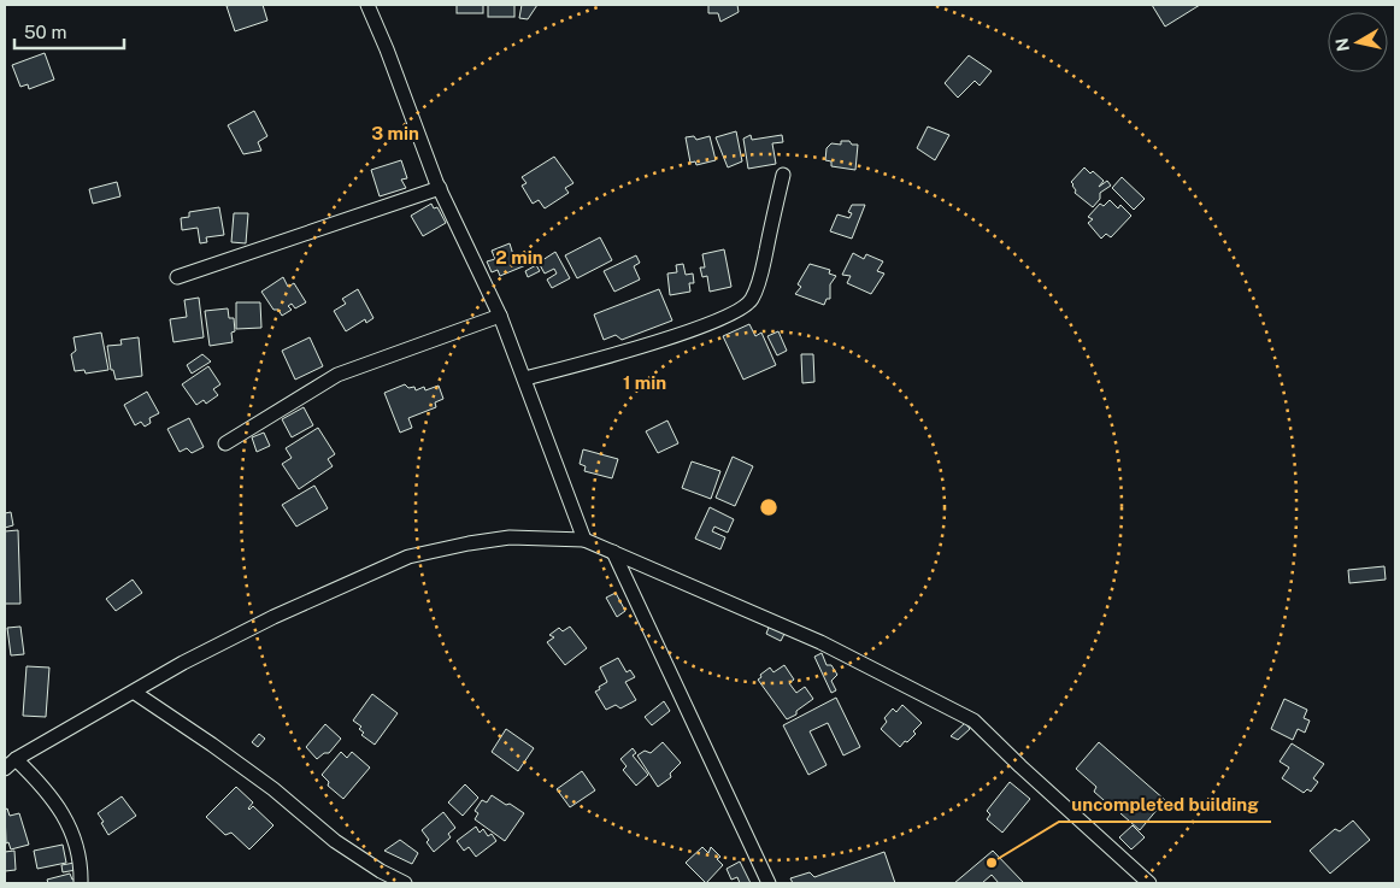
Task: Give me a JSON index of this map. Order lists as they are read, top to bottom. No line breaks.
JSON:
{"places":["uncompleted building"],"scale_bar":"50 m","north":"left","rings":["3 min","2 min","1 min"]}
